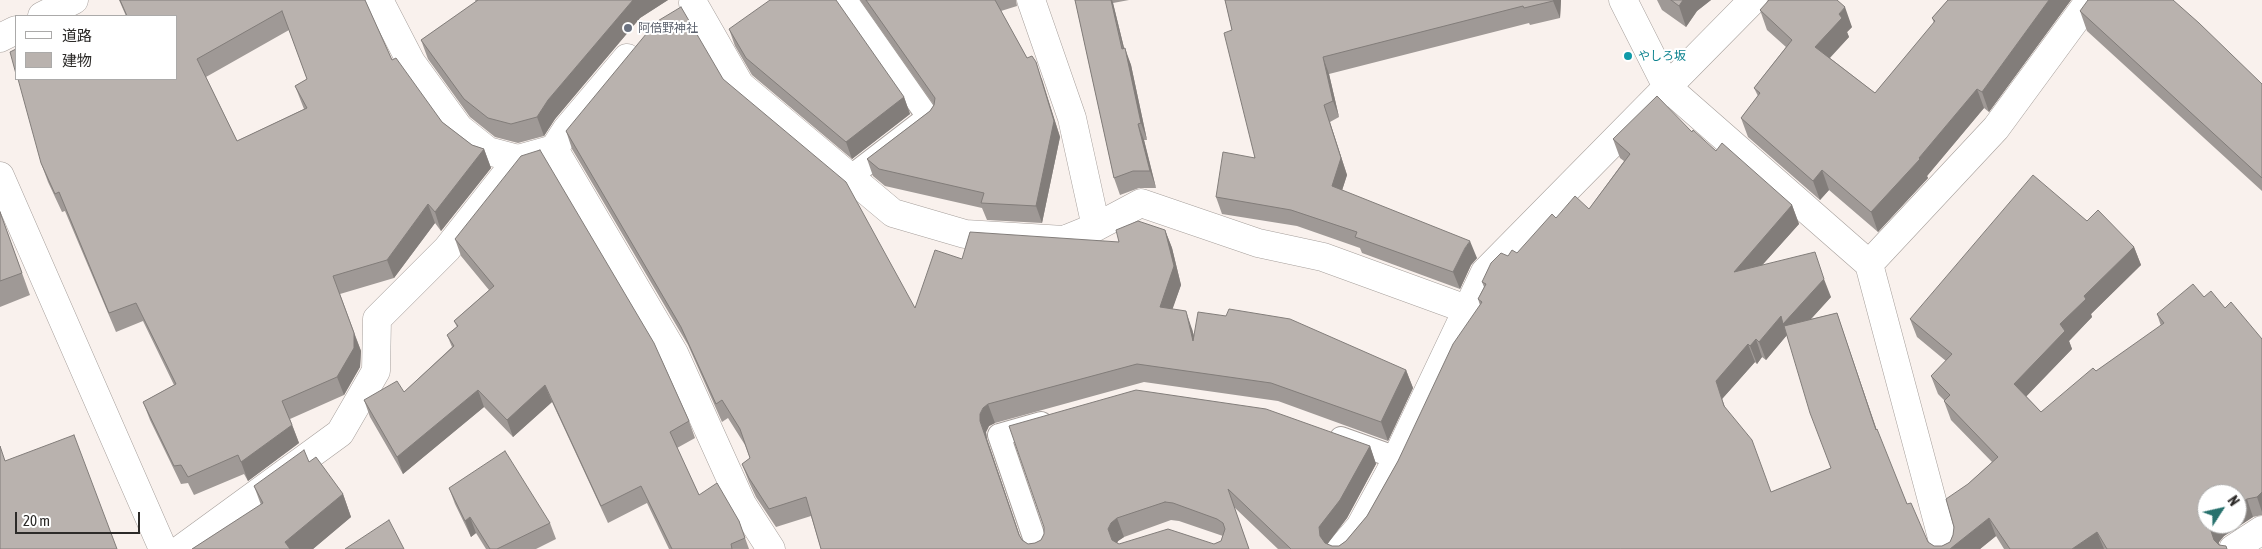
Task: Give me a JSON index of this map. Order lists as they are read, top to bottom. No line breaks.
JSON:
{"places":["阿倍野神社","やしろ坂"],"legend":["道路","建物"],"scale_bar":"20 m","north":"top right"}
